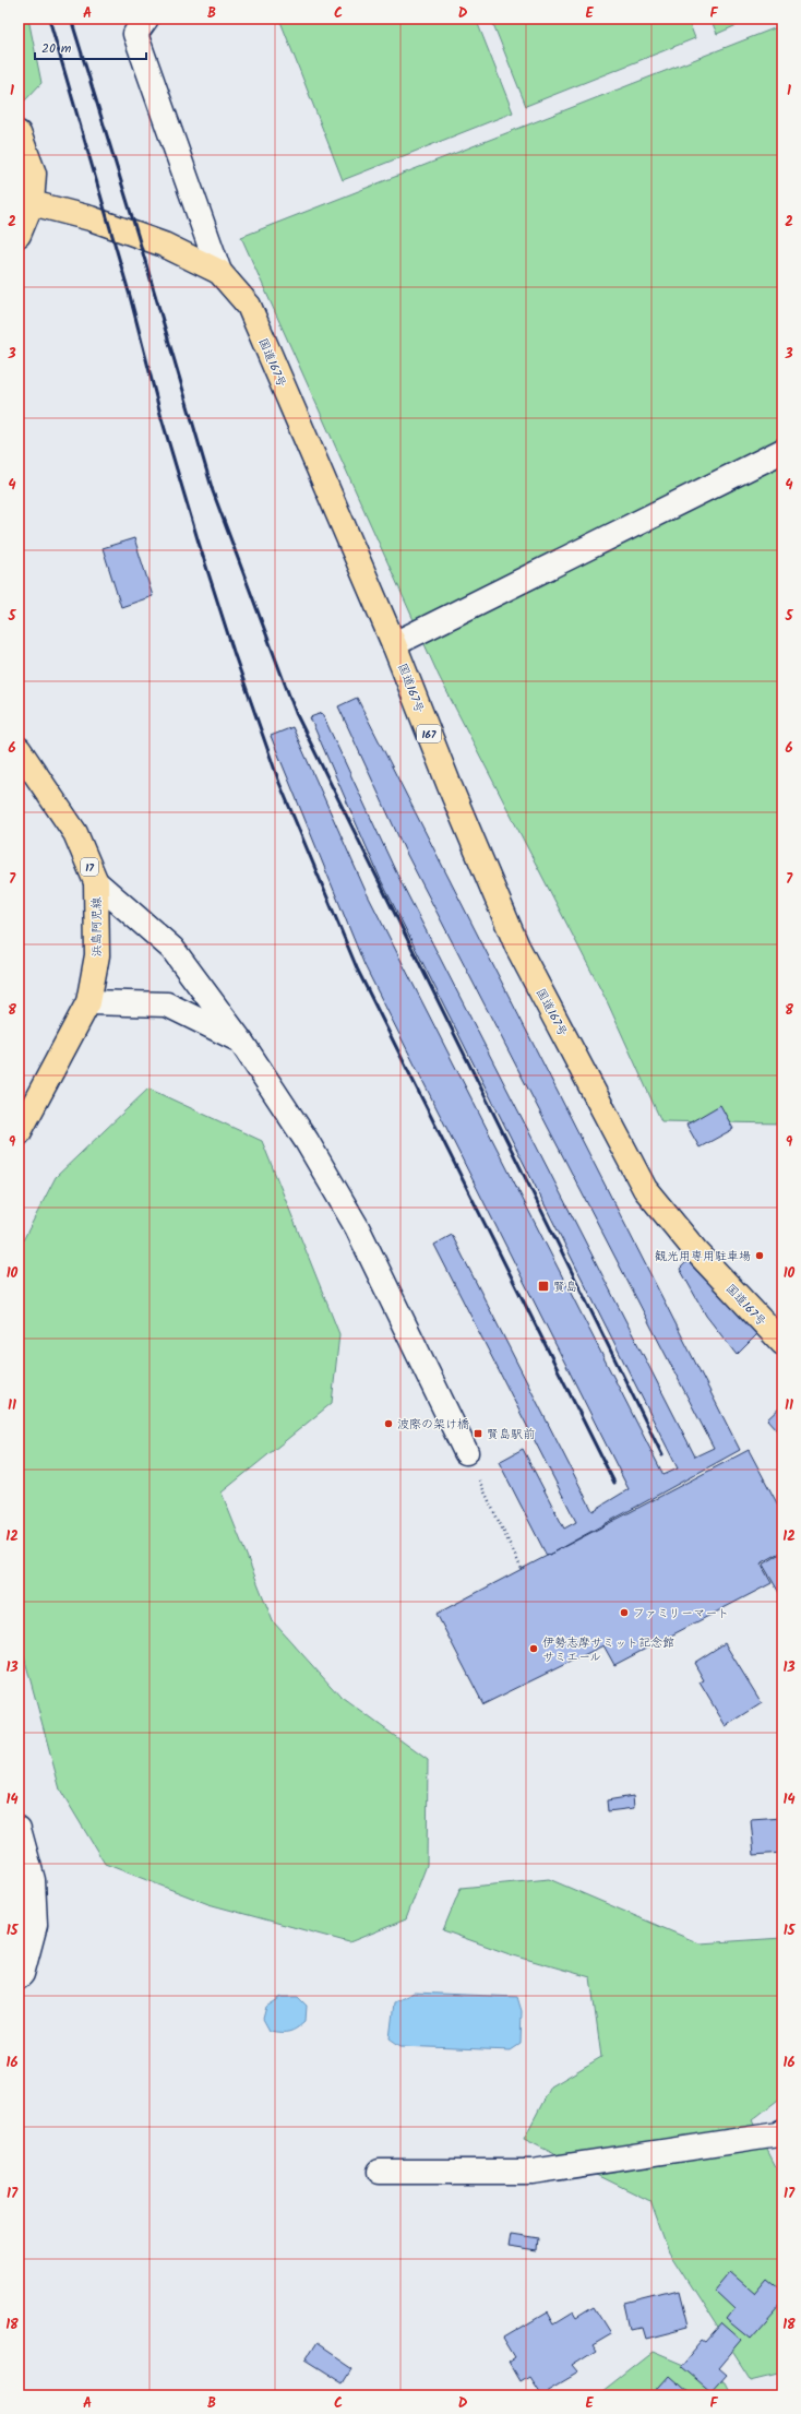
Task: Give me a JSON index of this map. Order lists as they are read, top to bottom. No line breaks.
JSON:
{"streets":{"main road":["国道167号","167","17","浜島阿児線"]},"places":{"other":["観光用専用駐車場","波際の架け橋","ファミリーマート","伊勢志摩サミット記念館 サミエール"],"transit":["賢島","賢島駅前"]},"scale_bar":"20 m","grid":{"columns":["A","B","C","D","E","F"],"rows":["1","2","3","4","5","6","7","8","9","10","11","12","13","14","15","16","17","18"]}}
